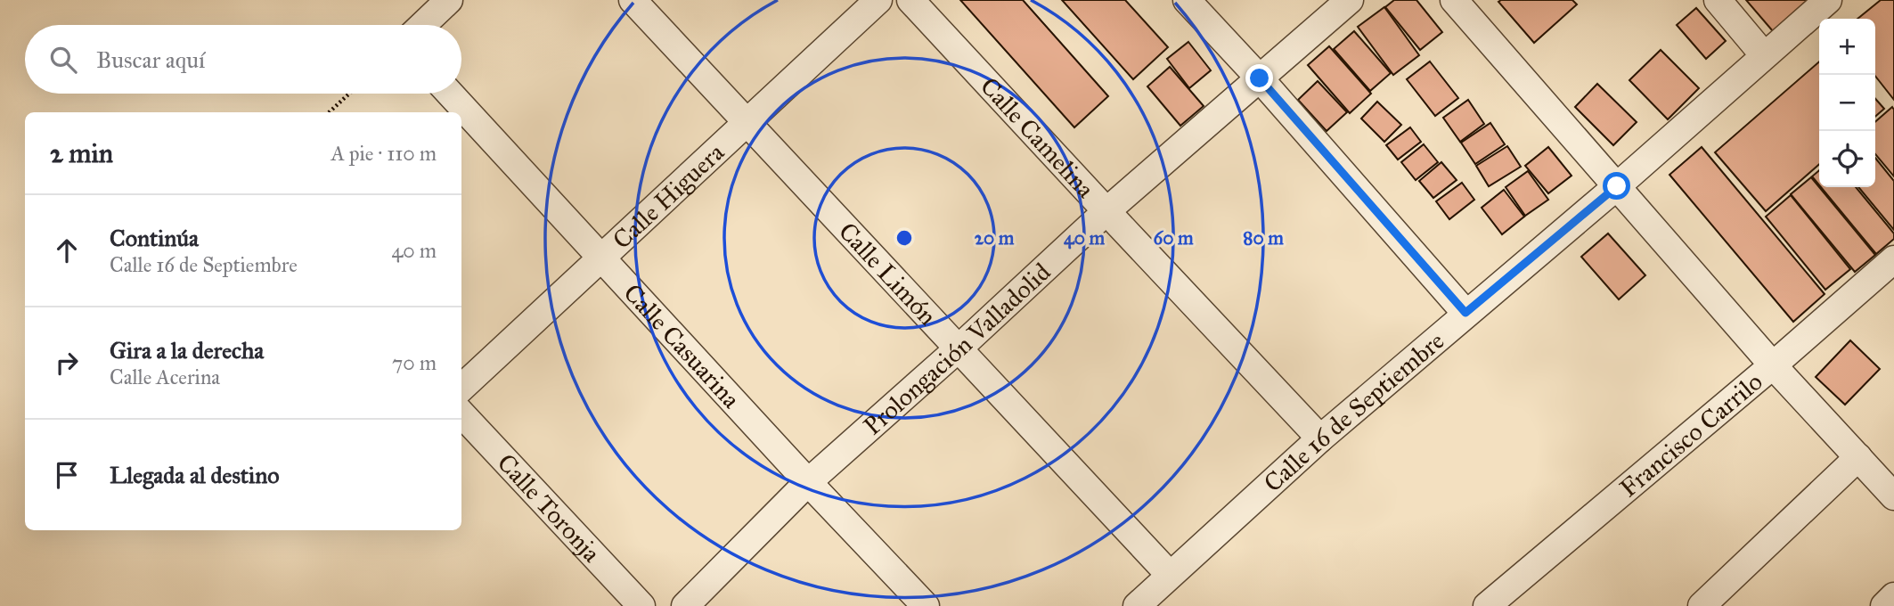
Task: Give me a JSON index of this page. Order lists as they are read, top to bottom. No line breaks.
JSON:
{"streets":{"street":["Calle Camelina","Calle Higuera","Calle Limón","Calle Casuarina","Prolongación Valladolid","Calle 16 de Septiembre","Francisco Carrilo","Calle Toronja"]},"crossings":[["Calle Camelina","Prolongación Valladolid"],["Calle Camelina","Calle 16 de Septiembre"],["Calle Higuera","Calle Limón"],["Calle Higuera","Calle Casuarina"],["Calle Limón","Prolongación Valladolid"],["Calle Limón","Calle 16 de Septiembre"],["Calle Casuarina","Prolongación Valladolid"]],"page":{"map_buttons":["+","−"],"search":"Buscar aquí","heading":["2 min","A pie · 110 m"],"list":[["Continúa","Calle 16 de Septiembre","40 m"],["Gira a la derecha","Calle Acerina","70 m"],"Llegada al destino"]},"rings":["20 m","40 m","60 m","80 m"]}
